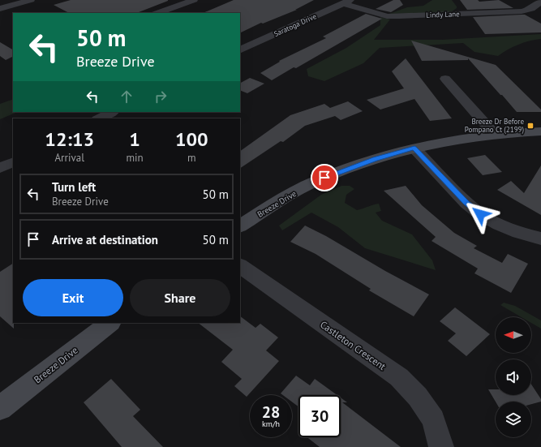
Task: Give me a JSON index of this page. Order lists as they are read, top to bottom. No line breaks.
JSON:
{"streets":{"street":["Lindy Lane","Saratoga Drive","Breeze Drive","Castleton Crescent"]},"crossings":[["Lindy Lane","Saratoga Drive"]],"places":{"transit":["Breeze Dr Before Pompano Ct (2199)"]},"north":"left","page":{"turn":["50 m","Breeze Drive"],"eta":["12:13","Arrival","1","min","100","m"],"list":[{"name":"Turn left","note":"Breeze Drive","value":"50 m"},{"name":"Arrive at destination","value":"50 m"}],"buttons":["Exit","Share"],"speed":"28 km/h","limit":"30"}}
